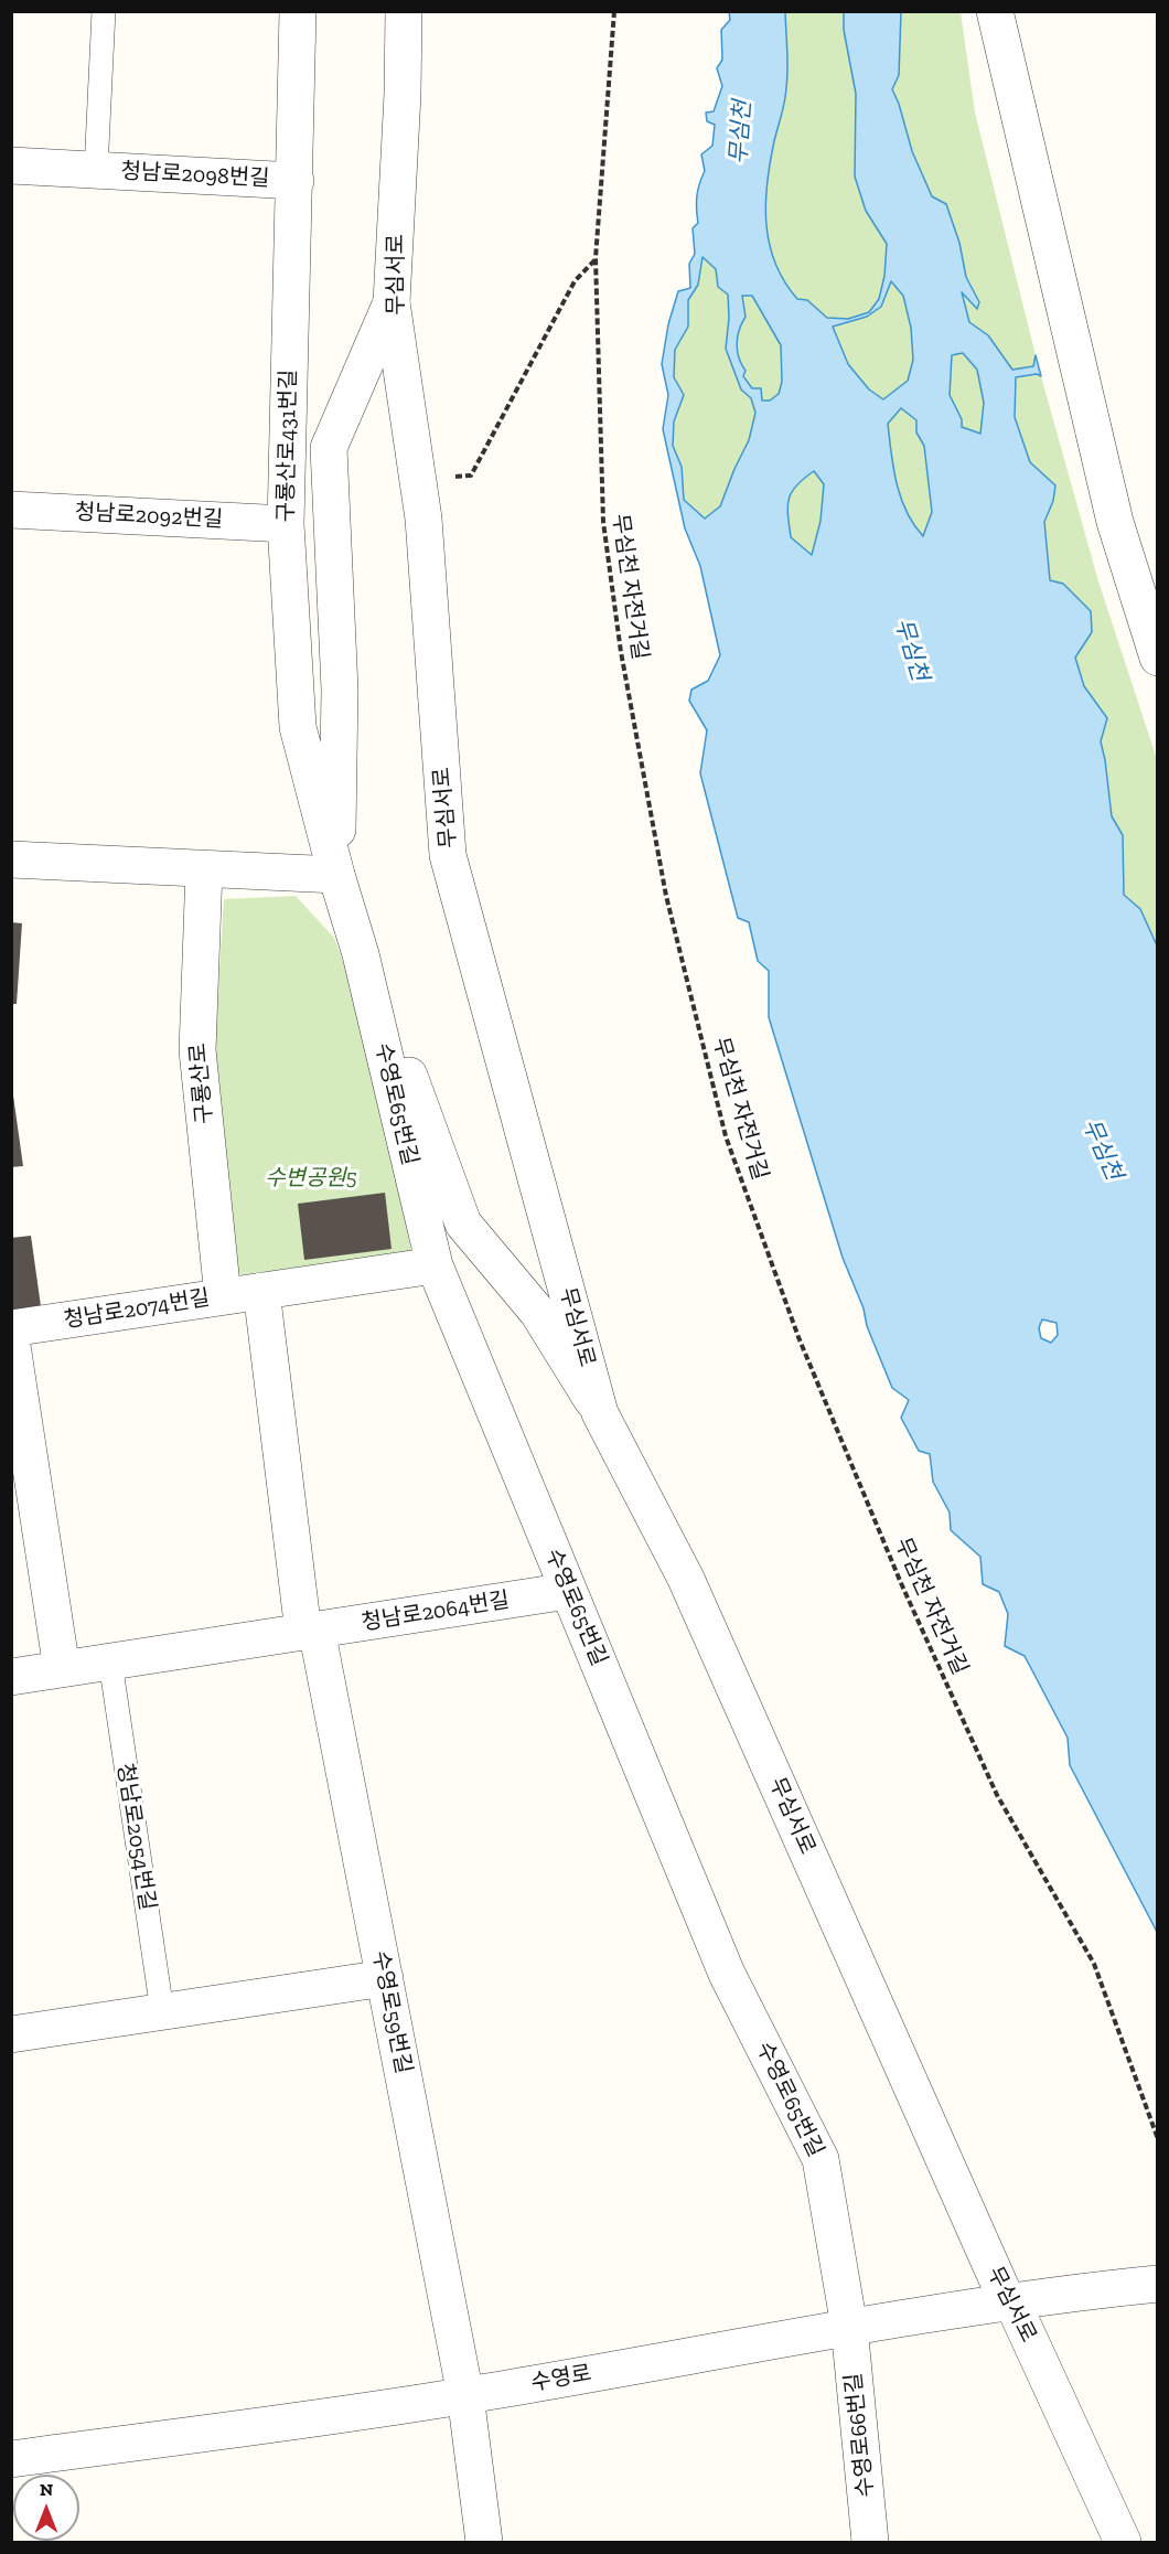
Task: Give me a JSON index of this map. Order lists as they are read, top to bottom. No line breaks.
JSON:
{"streets":{"street":["청남로2098번길","무심서로","구룡산로431번길","청남로2092번길","구룡산로","수영로65번길","청남로2074번길","청남로2064번길","수영로59번길","수영로","수영로66번길"],"lane":["청남로2054번길"],"path":["무심천 자전거길"]},"crossings":[["청남로2098번길","구룡산로431번길"],["무심서로","수영로"],["구룡산로431번길","청남로2092번길"],["구룡산로431번길","수영로65번길"],["구룡산로","청남로2074번길"],["수영로65번길","청남로2074번길"],["수영로65번길","청남로2064번길"],["수영로65번길","수영로"],["수영로65번길","수영로66번길"],["청남로2064번길","청남로2054번길"],["청남로2064번길","수영로59번길"],["수영로59번길","수영로"],["수영로","수영로66번길"]],"water":["무심천"],"parks":["수변공원5"],"north":"top"}
